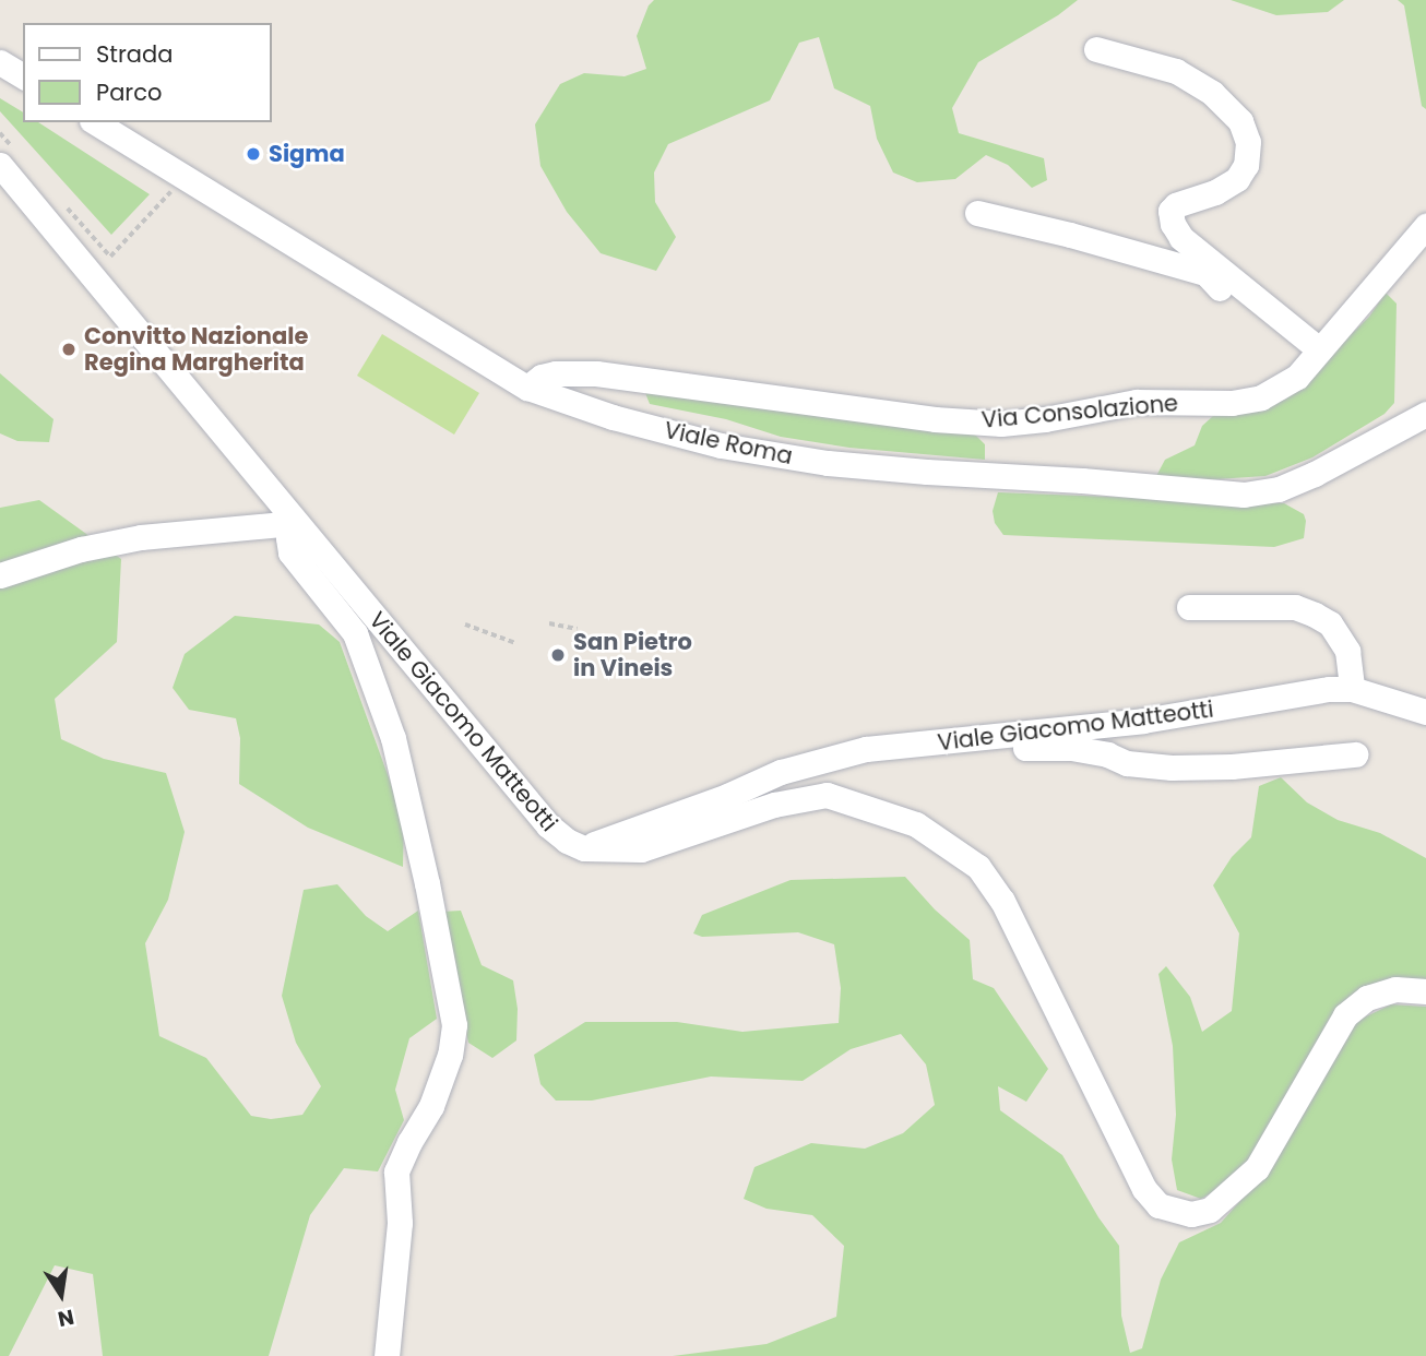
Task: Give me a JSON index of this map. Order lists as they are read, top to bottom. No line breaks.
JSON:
{"streets":{"street":["Via Consolazione","Viale Roma","Viale Giacomo Matteotti"]},"crossings":[["Via Consolazione","Viale Roma"]],"places":["Sigma","Convitto Nazionale Regina Margherita","San Pietro in Vineis"],"legend":["Strada","Parco"],"north":"bottom"}
